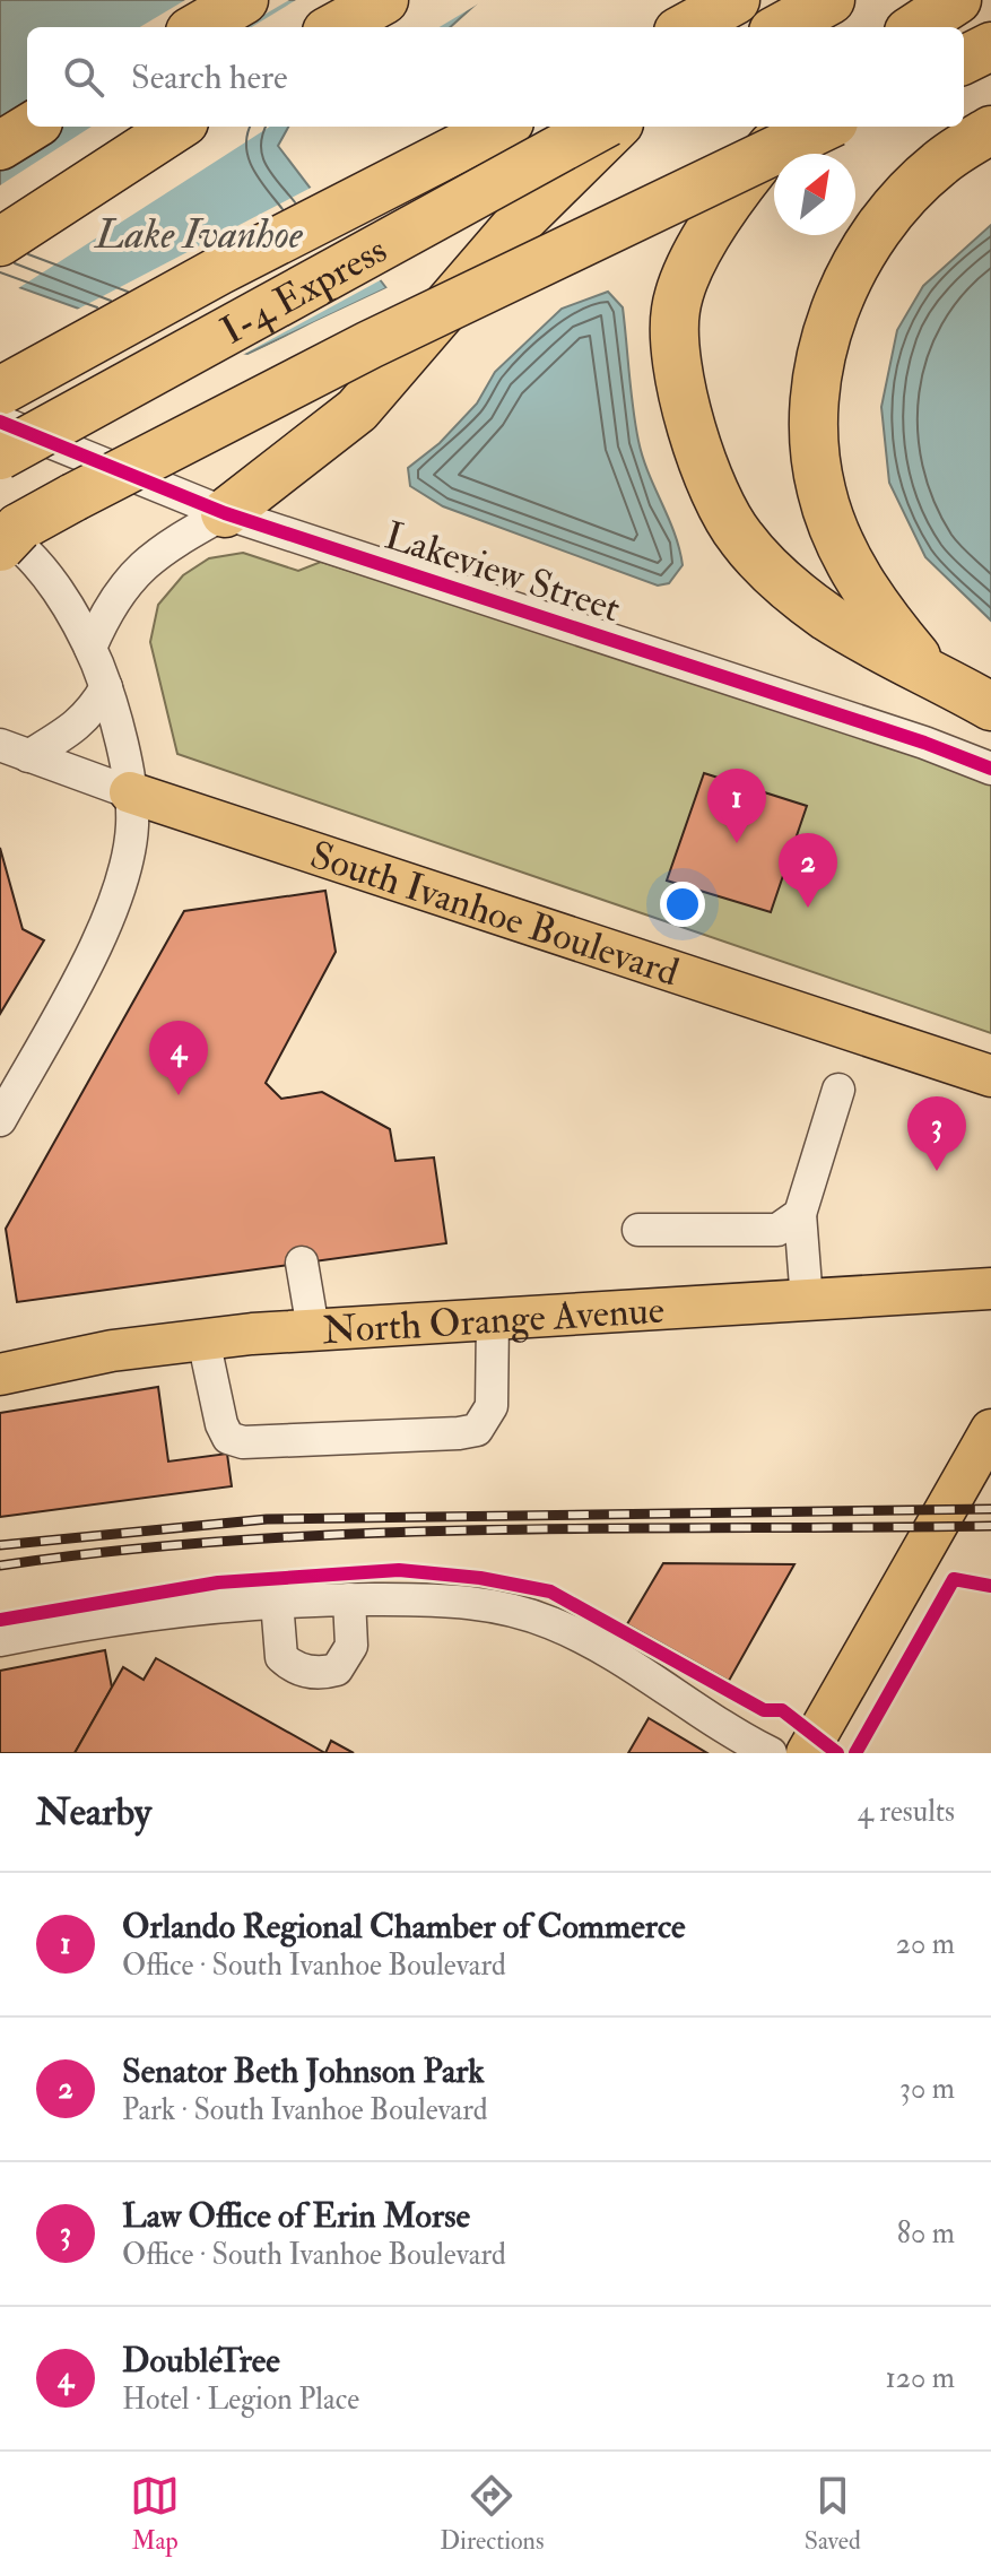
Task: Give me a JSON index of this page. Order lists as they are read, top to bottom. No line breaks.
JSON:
{"streets":{"highway":["I-4 Express"],"main road":["South Ivanhoe Boulevard","North Orange Avenue"],"street":["Lakeview Street"]},"water":["Lake Ivanhoe"],"north":"top right","page":{"search":"Search here","pins":["1","2","4","3"],"heading":["Nearby","4 results"],"list":[{"mark":"1","name":"Orlando Regional Chamber of Commerce","note":"Office · South Ivanhoe Boulevard","value":"20 m"},{"mark":"2","name":"Senator Beth Johnson Park","note":"Park · South Ivanhoe Boulevard","value":"30 m"},{"mark":"3","name":"Law Office of Erin Morse","note":"Office · South Ivanhoe Boulevard","value":"80 m"},{"mark":"4","name":"DoubleTree","note":"Hotel · Legion Place","value":"120 m"}],"nav":["Map","Directions","Saved"]}}
